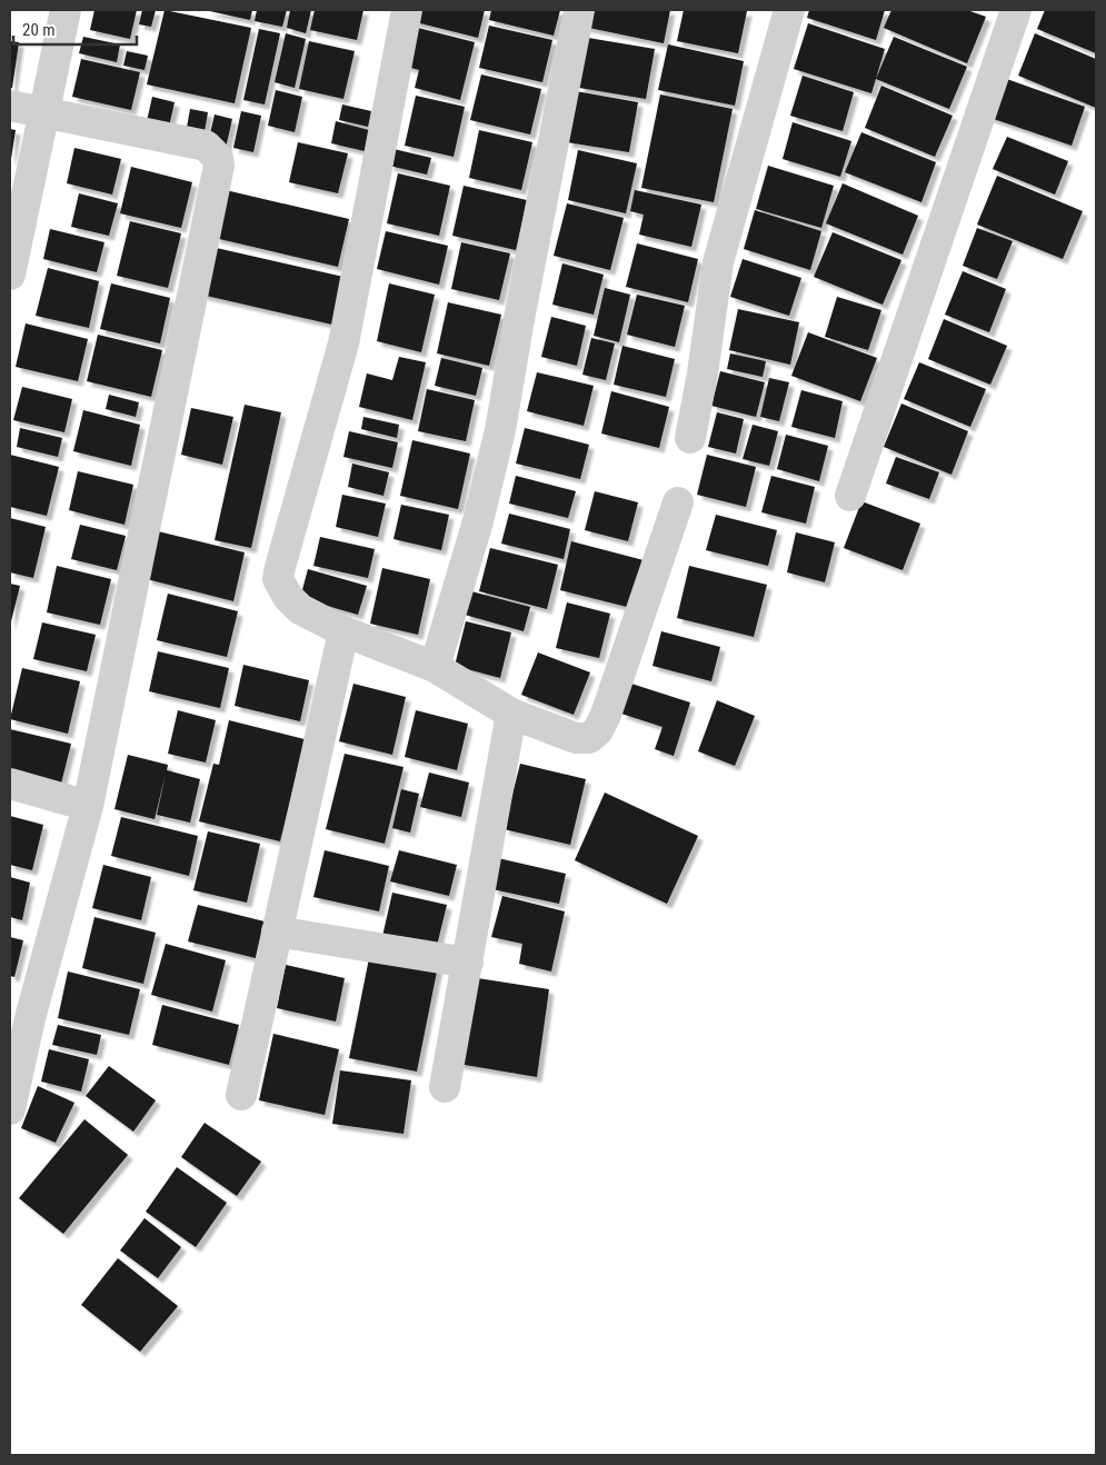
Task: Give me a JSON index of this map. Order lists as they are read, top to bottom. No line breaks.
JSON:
{"scale_bar":"20 m"}
